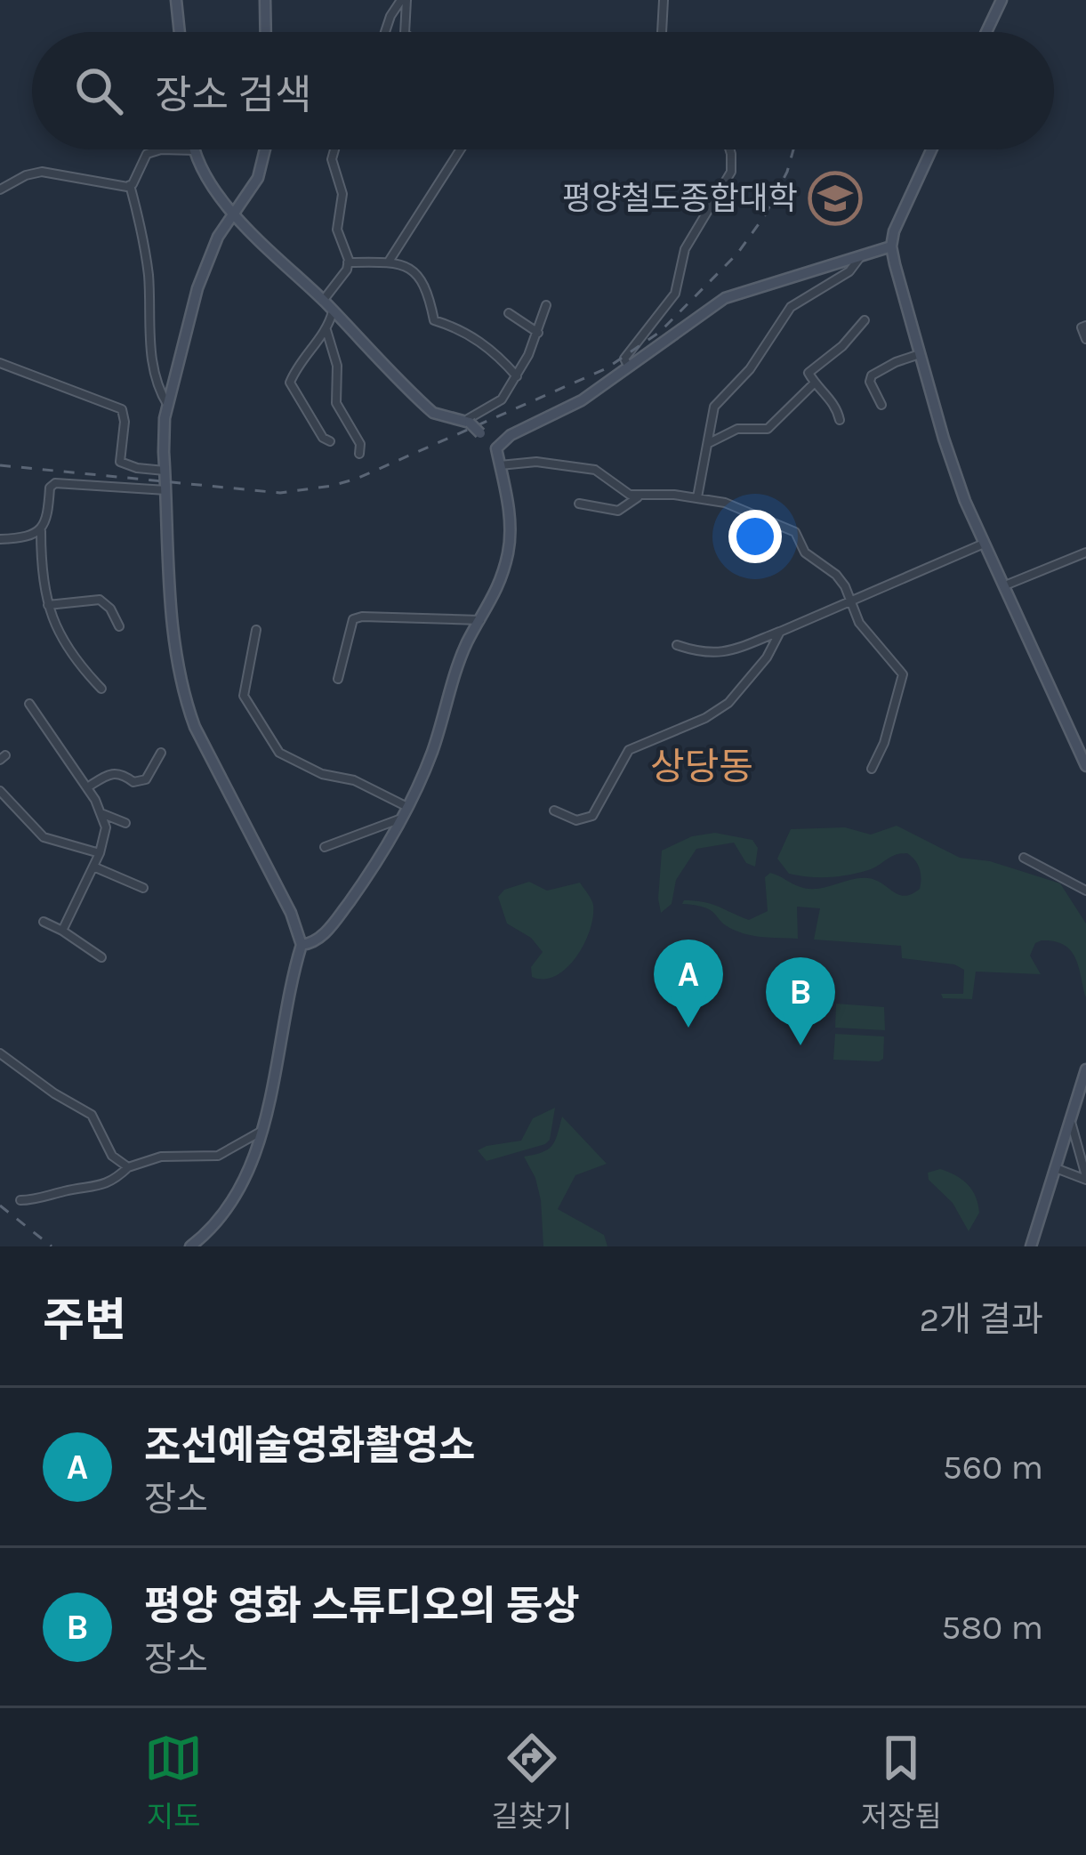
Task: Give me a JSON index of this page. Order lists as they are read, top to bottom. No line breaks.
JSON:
{"districts":["상당동"],"places":{"school or university":["평양철도종합대학"]},"page":{"search":"장소 검색","pins":["A","B"],"heading":["주변","2개 결과"],"list":[{"mark":"A","name":"조선예술영화촬영소","note":"장소","value":"560 m"},{"mark":"B","name":"평양 영화 스튜디오의 동상","note":"장소","value":"580 m"}],"nav":["지도","길찾기","저장됨"]}}
